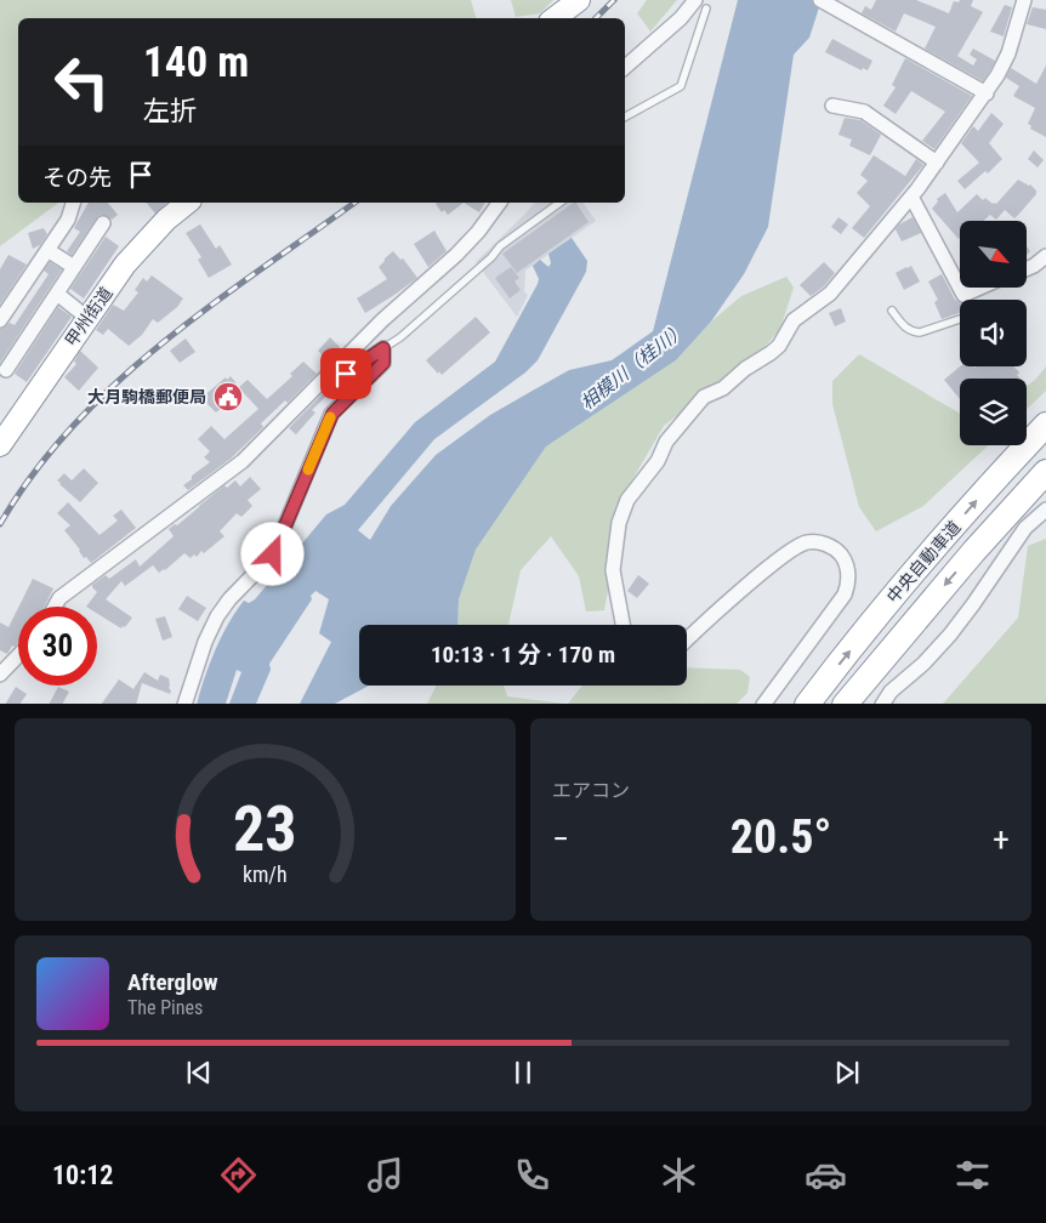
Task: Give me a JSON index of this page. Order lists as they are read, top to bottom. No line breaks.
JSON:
{"streets":{"highway":["甲州街道","中央自動車道"]},"water":["相模川（桂川）"],"places":{"public building":["大月駒橋郵便局"]},"north":"bottom right","page":{"turn":["140 m","左折"],"then":"その先","limit":"30","trip":"10:13 · 1 分 · 170 m","tile":"エアコン","heat":["−","20.5°","+"],"song":["Afterglow","The Pines"],"tabs":"10:12","gauge":["23","km/h"]}}
